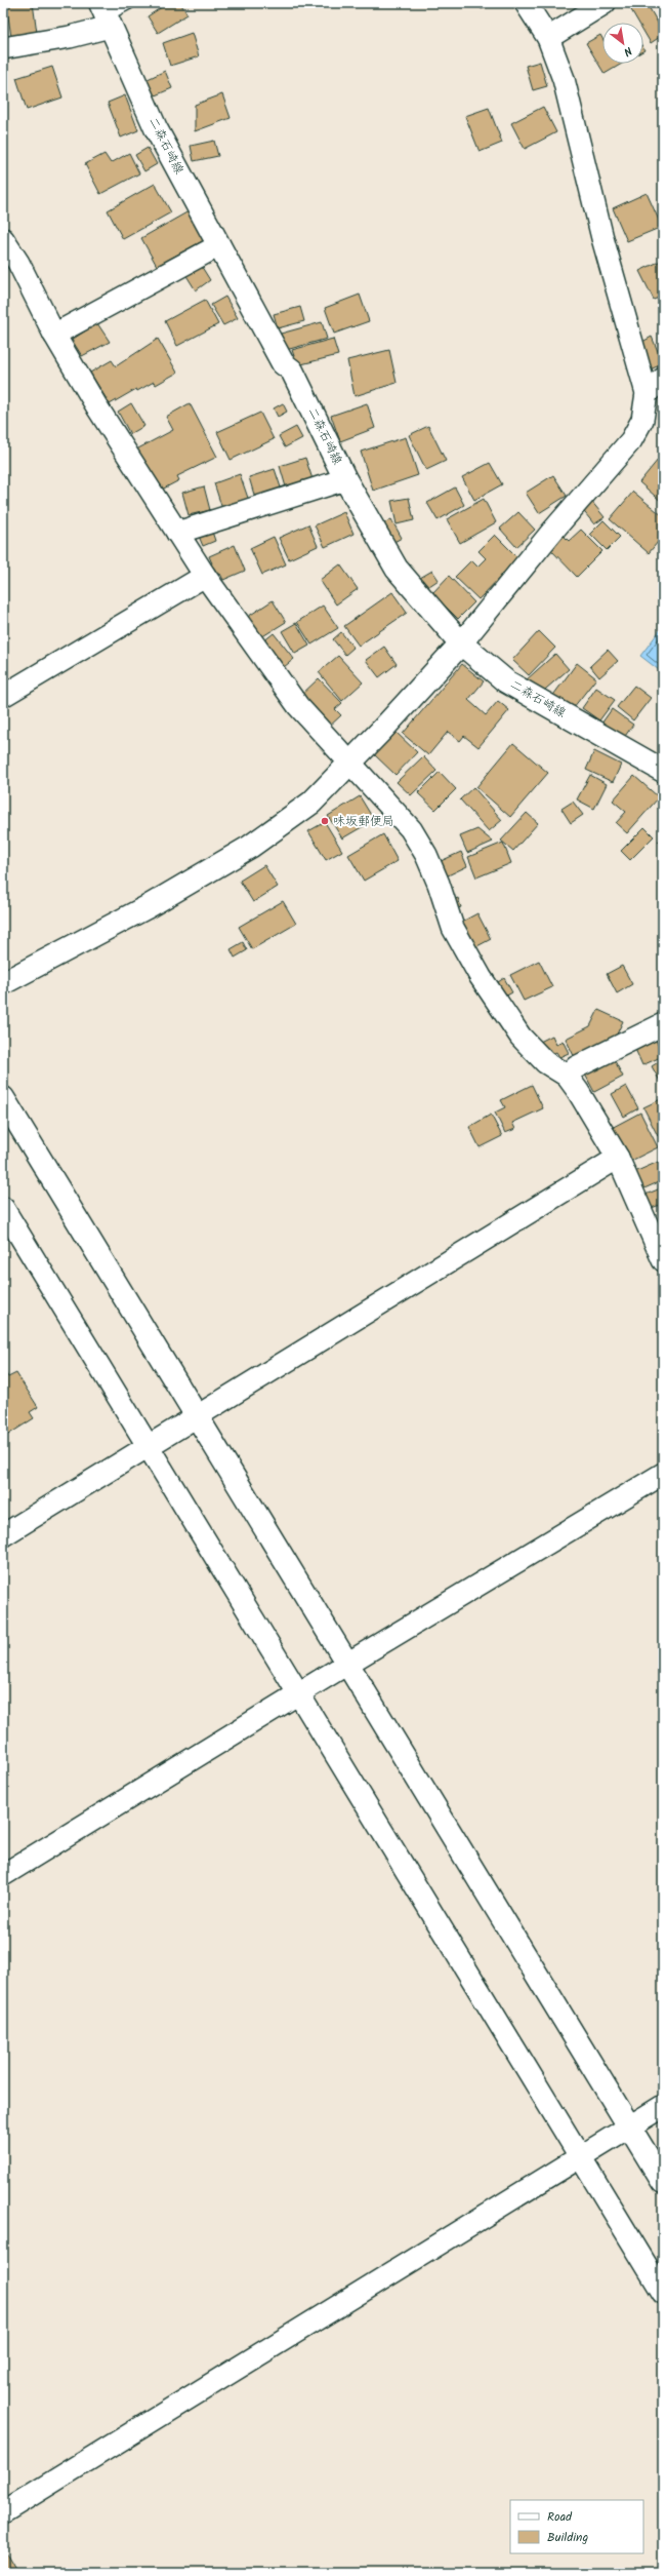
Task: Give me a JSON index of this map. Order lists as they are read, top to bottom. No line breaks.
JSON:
{"streets":{"street":["二森石崎線"]},"places":["味坂郵便局"],"legend":["Road","Building"],"north":"bottom right"}
